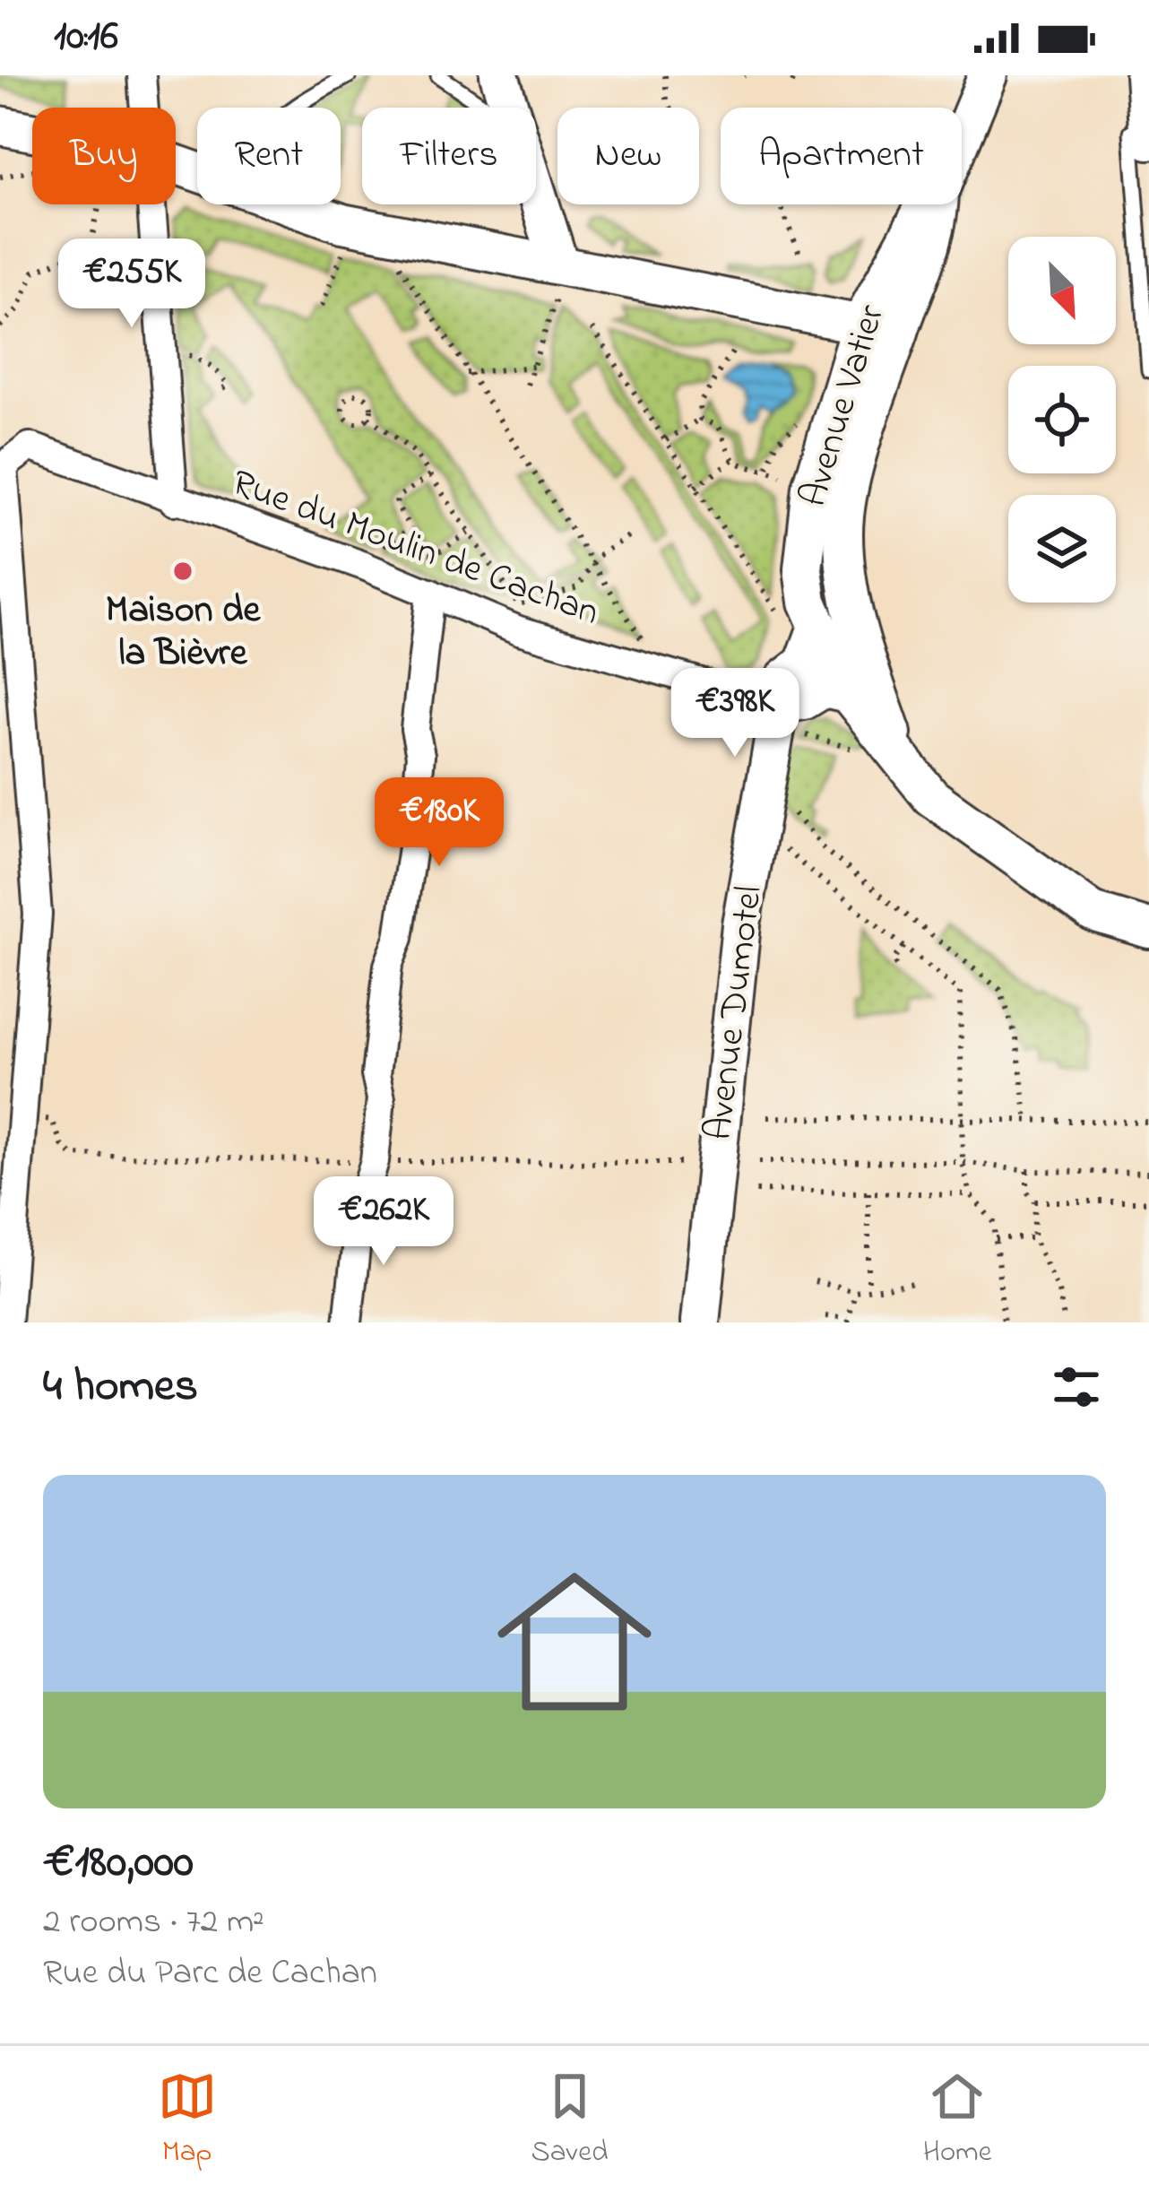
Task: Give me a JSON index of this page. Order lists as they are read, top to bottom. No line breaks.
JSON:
{"streets":{"street":["Avenue Vatier","Rue du Moulin de Cachan","Avenue Dumotel"]},"crossings":[["Avenue Vatier","Avenue Dumotel"],["Rue du Moulin de Cachan","Avenue Dumotel"]],"places":["Maison de la Bièvre"],"north":"bottom right","page":{"status":"10:16","chip":["Buy","Rent","Filters","New","Apartment"],"price":["€255K","€398K","€180K","€262K"],"heading":"4 homes","list":[{"name":"€180,000","note":"2 rooms · 72 m² · Rue du Parc de Cachan"}],"tabs":["Map","Saved","Home"]}}
